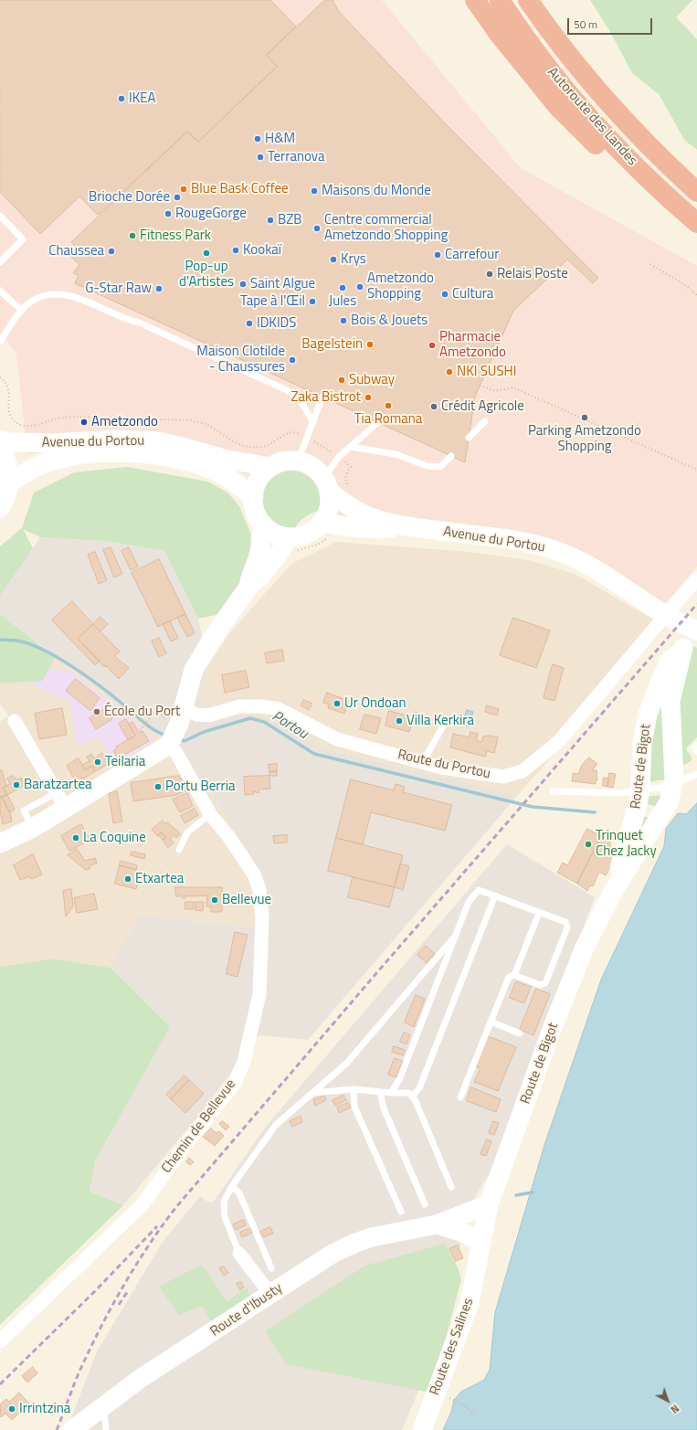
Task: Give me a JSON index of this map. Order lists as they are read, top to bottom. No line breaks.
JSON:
{"streets":{"highway":["Autoroute des Landes"],"main road":["Avenue du Portou","Route de Bigot","Route d'Ibusty","Route des Salines"],"street":["Route du Portou","Chemin de Bellevue"]},"crossings":[["Avenue du Portou","Route de Bigot"],["Route de Bigot","Route des Salines"]],"water":["Portou"],"places":["IKEA","H&M","Terranova","Blue Bask Coffee","Maisons du Monde","Brioche Dorée","RougeGorge","BZB","Centre commercial Ametzondo Shopping","Fitness Park","Kookaï","Chaussea","Pop-up d'Artistes","Carrefour","Krys","Relais Poste","Saint Algue","Ametzondo Shopping","Jules","G-Star Raw","Cultura","Tape à l'Œil","Bois & Jouets","IDKIDS","Bagelstein","Pharmacie Ametzondo","Maison Clotilde - Chaussures","NKI SUSHI","Subway","Zaka Bistrot","Tia Romana","Crédit Agricole","Parking Ametzondo Shopping","Ametzondo","Ur Ondoan","École du Port","Villa Kerkira","Teilaria","Baratzartea","Portu Berria","La Coquine","Trinquet Chez Jacky","Etxartea","Bellevue","Irrintzina"],"scale_bar":"50 m","north":"bottom right"}
